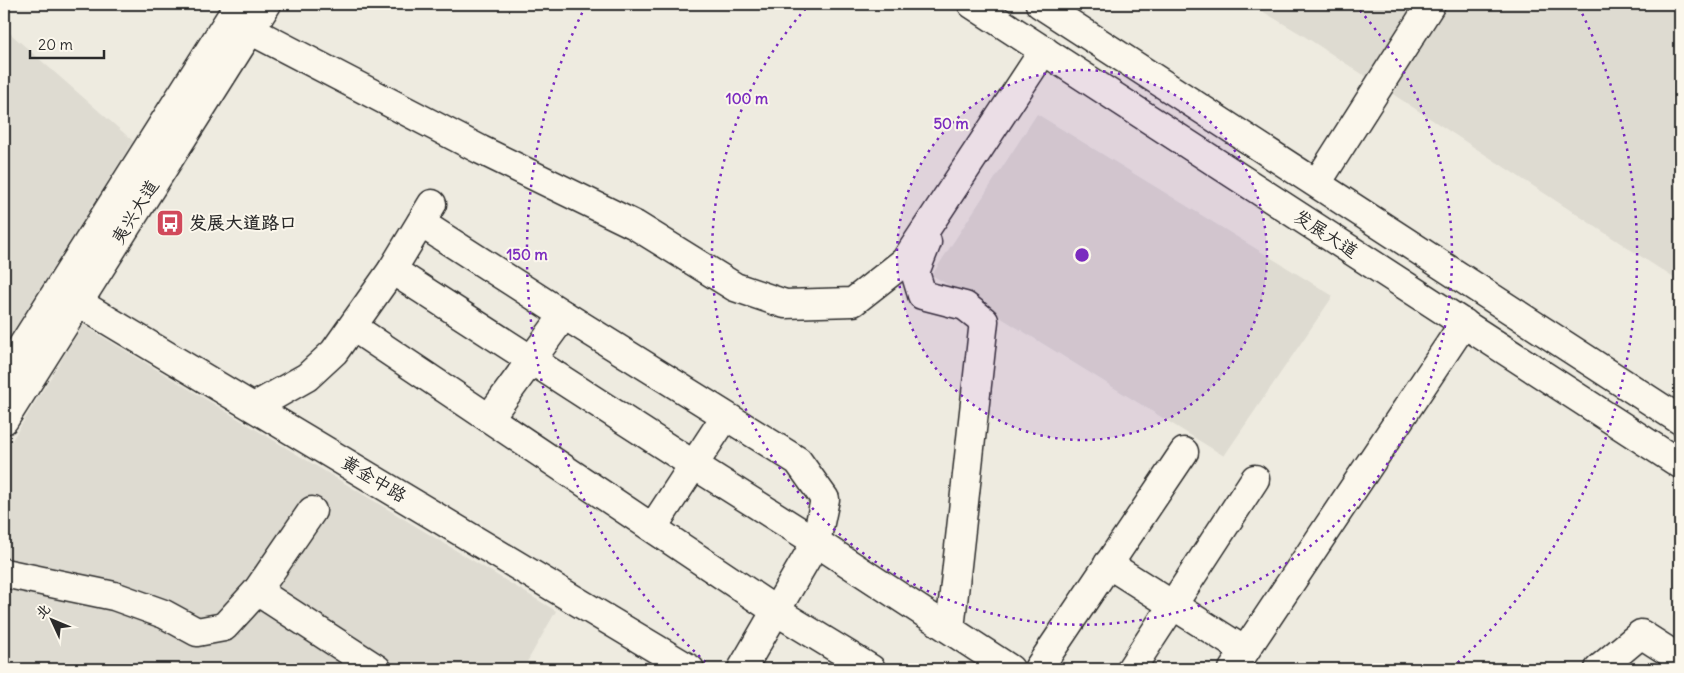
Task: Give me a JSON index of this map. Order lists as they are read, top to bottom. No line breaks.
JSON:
{"streets":{"main road":["夷兴大道","发展大道","黄金中路"]},"crossings":[["夷兴大道","黄金中路"]],"places":{"bus stop":["发展大道路口"]},"scale_bar":"20 m","north":"top left","rings":["100 m","50 m","150 m"]}
